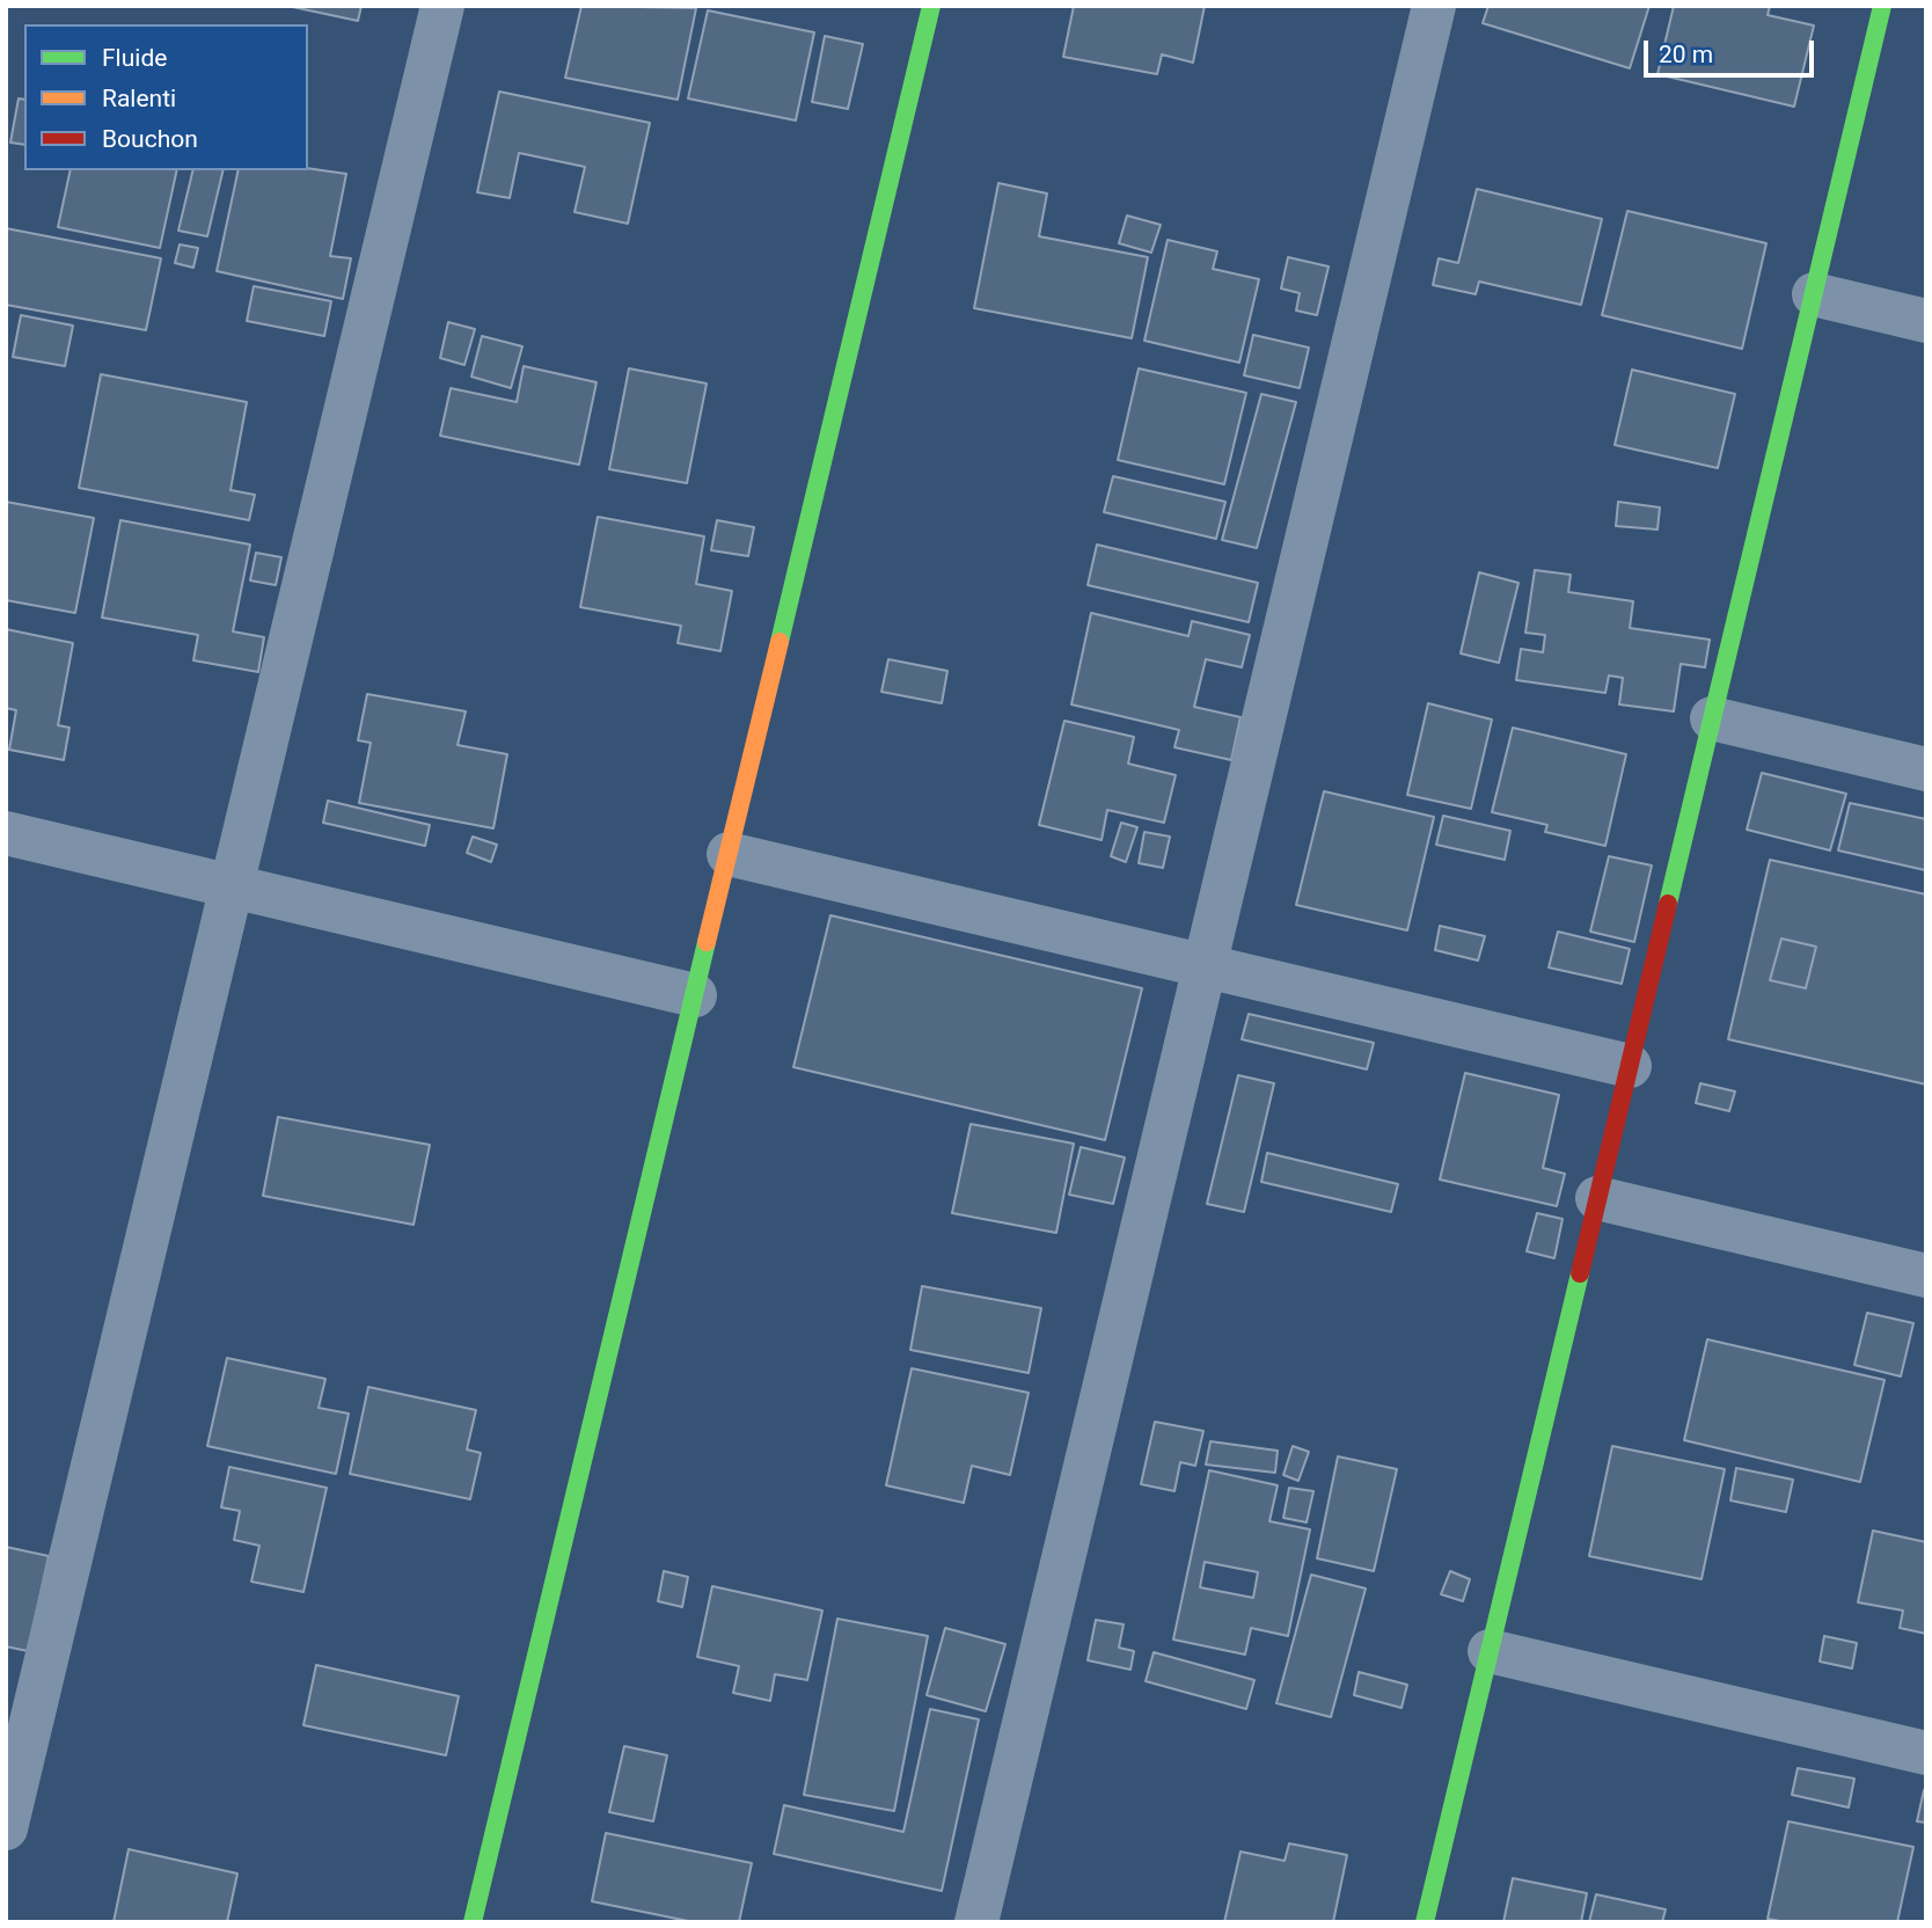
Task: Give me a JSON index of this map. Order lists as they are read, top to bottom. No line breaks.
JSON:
{"legend":["Fluide","Ralenti","Bouchon"],"scale_bar":"20 m"}
